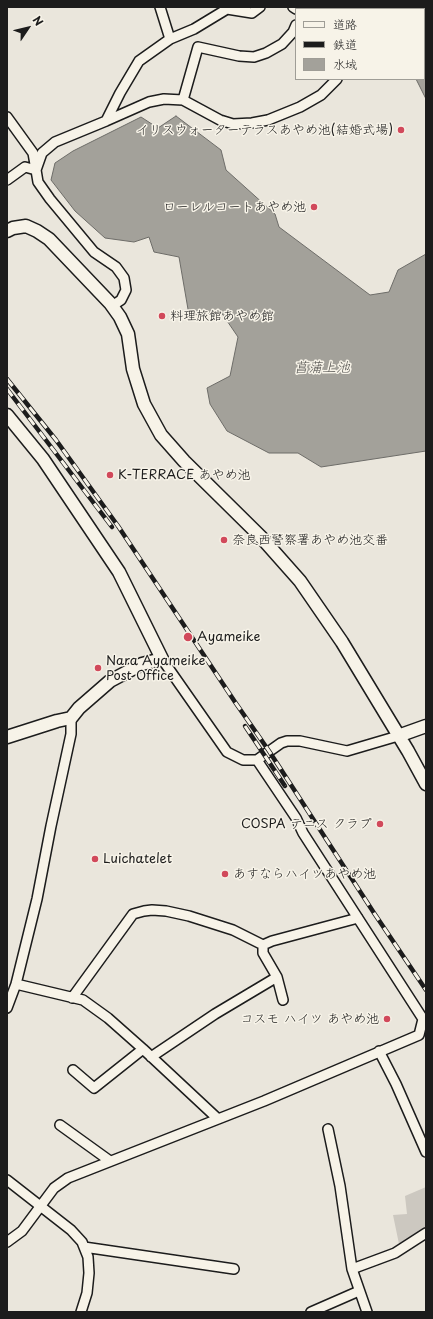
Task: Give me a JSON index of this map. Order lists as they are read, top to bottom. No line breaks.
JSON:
{"water":["菖蒲上池"],"places":["イリスウォーターテラスあやめ池(結婚式場)","ローレルコートあやめ池","料理旅館あやめ館","K-TERRACE あやめ池","奈良西警察署あやめ池交番","Ayameike","Nara Ayameike Post Office","COSPA テニス クラブ","Luichatelet","あすならハイツあやめ池","コスモ ハイツ あやめ池"],"legend":["道路","鉄道","水域"],"north":"top right"}
